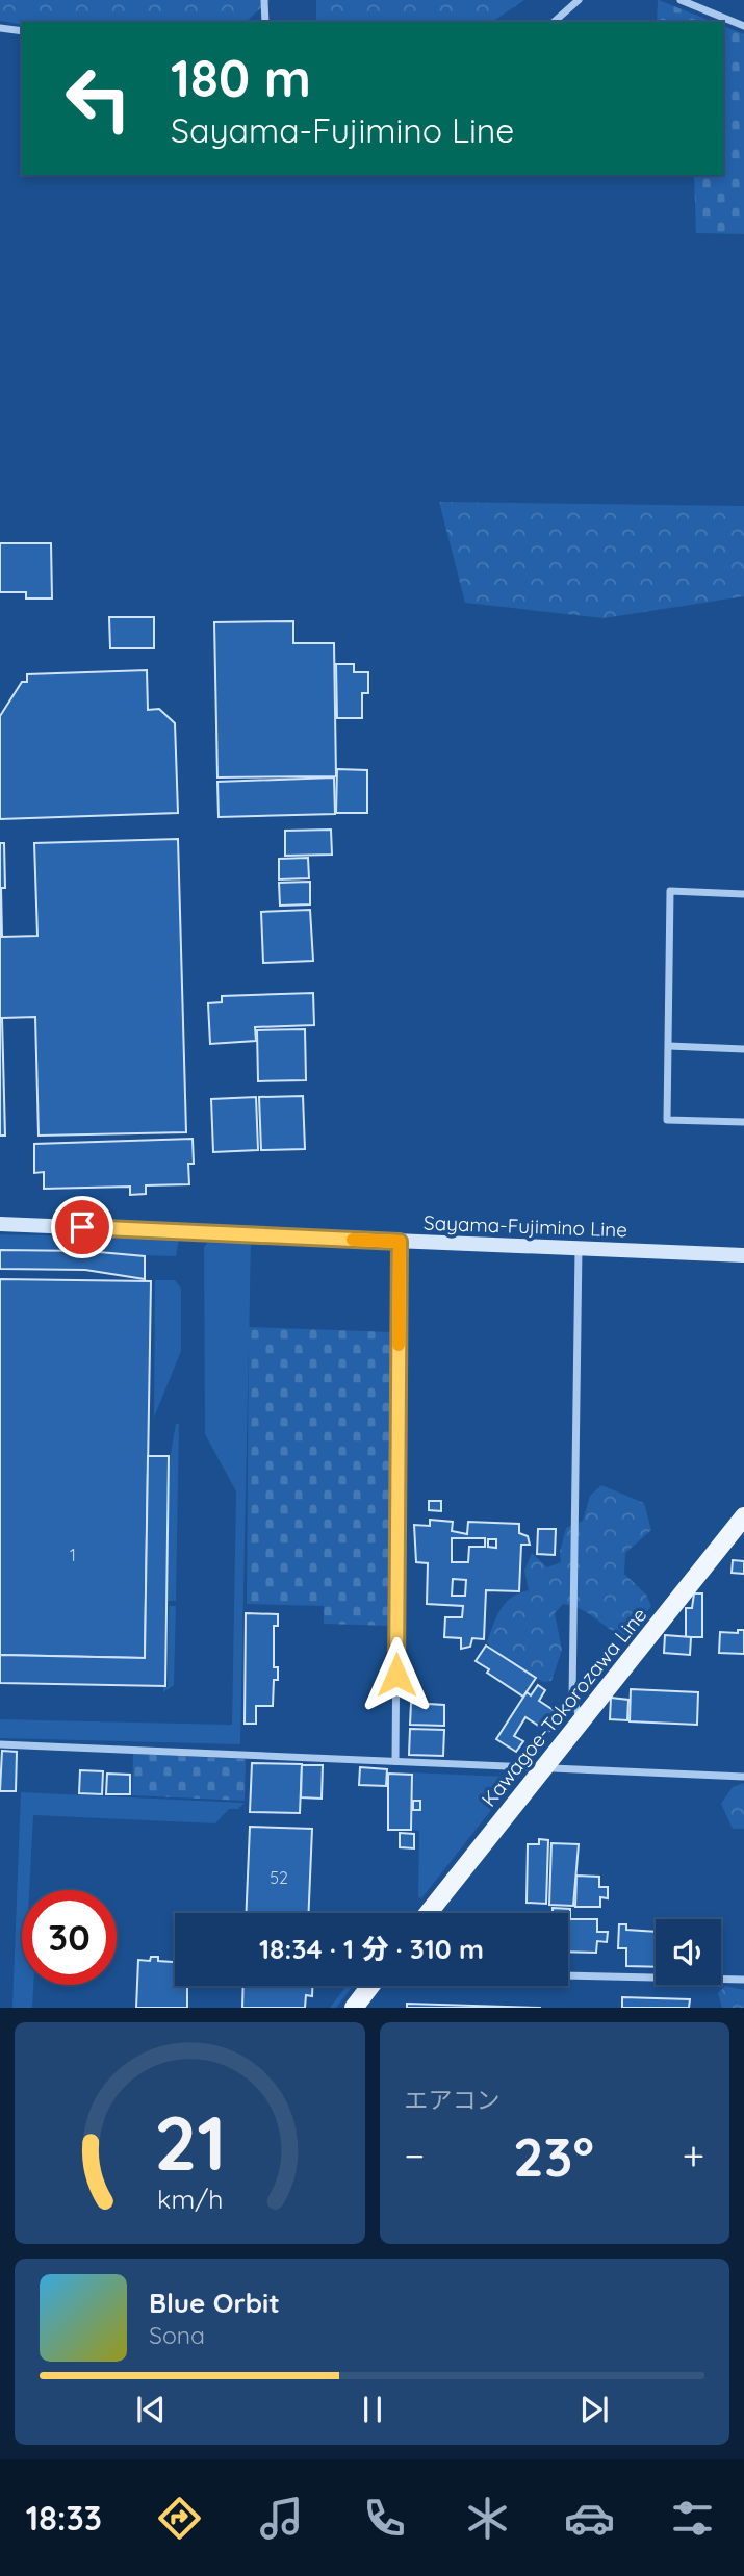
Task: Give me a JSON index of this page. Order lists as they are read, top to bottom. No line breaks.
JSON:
{"streets":{"main road":["Sayama-Fujimino Line","Kawagoe-Tokorozawa Line"]},"house_numbers":["1","52"],"page":{"turn":["180 m","Sayama-Fujimino Line"],"limit":"30","trip":"18:34 · 1 分 · 310 m","tile":"エアコン","heat":["−","23°","+"],"song":["Blue Orbit","Sona"],"tabs":"18:33","gauge":["21","km/h"]}}
